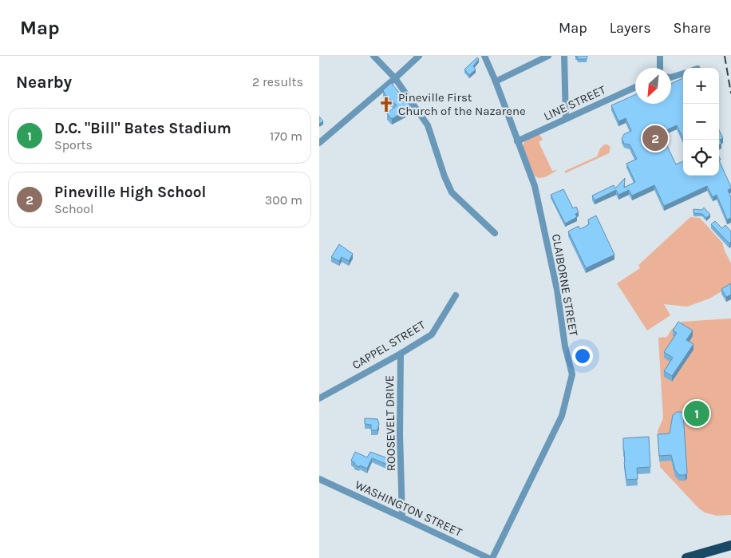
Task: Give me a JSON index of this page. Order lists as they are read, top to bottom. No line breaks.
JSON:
{"streets":{"street":["LINE STREET","CLAIBORNE STREET","CAPPEL STREET","ROOSEVELT DRIVE","WASHINGTON STREET"]},"crossings":[["LINE STREET","CLAIBORNE STREET"],["CAPPEL STREET","ROOSEVELT DRIVE"],["ROOSEVELT DRIVE","WASHINGTON STREET"]],"places":{"church":["Pineville First Church of the Nazarene"]},"north":"bottom left","page":{"header":"Map","nav":["Map","Layers","Share"],"heading":["Nearby","2 results"],"map_buttons":["+","−"],"list":[{"mark":"1","name":"D.C. \"Bill\" Bates Stadium","note":"Sports","value":"170 m"},{"mark":"2","name":"Pineville High School","note":"School","value":"300 m"}],"pins":["2","1"]}}
